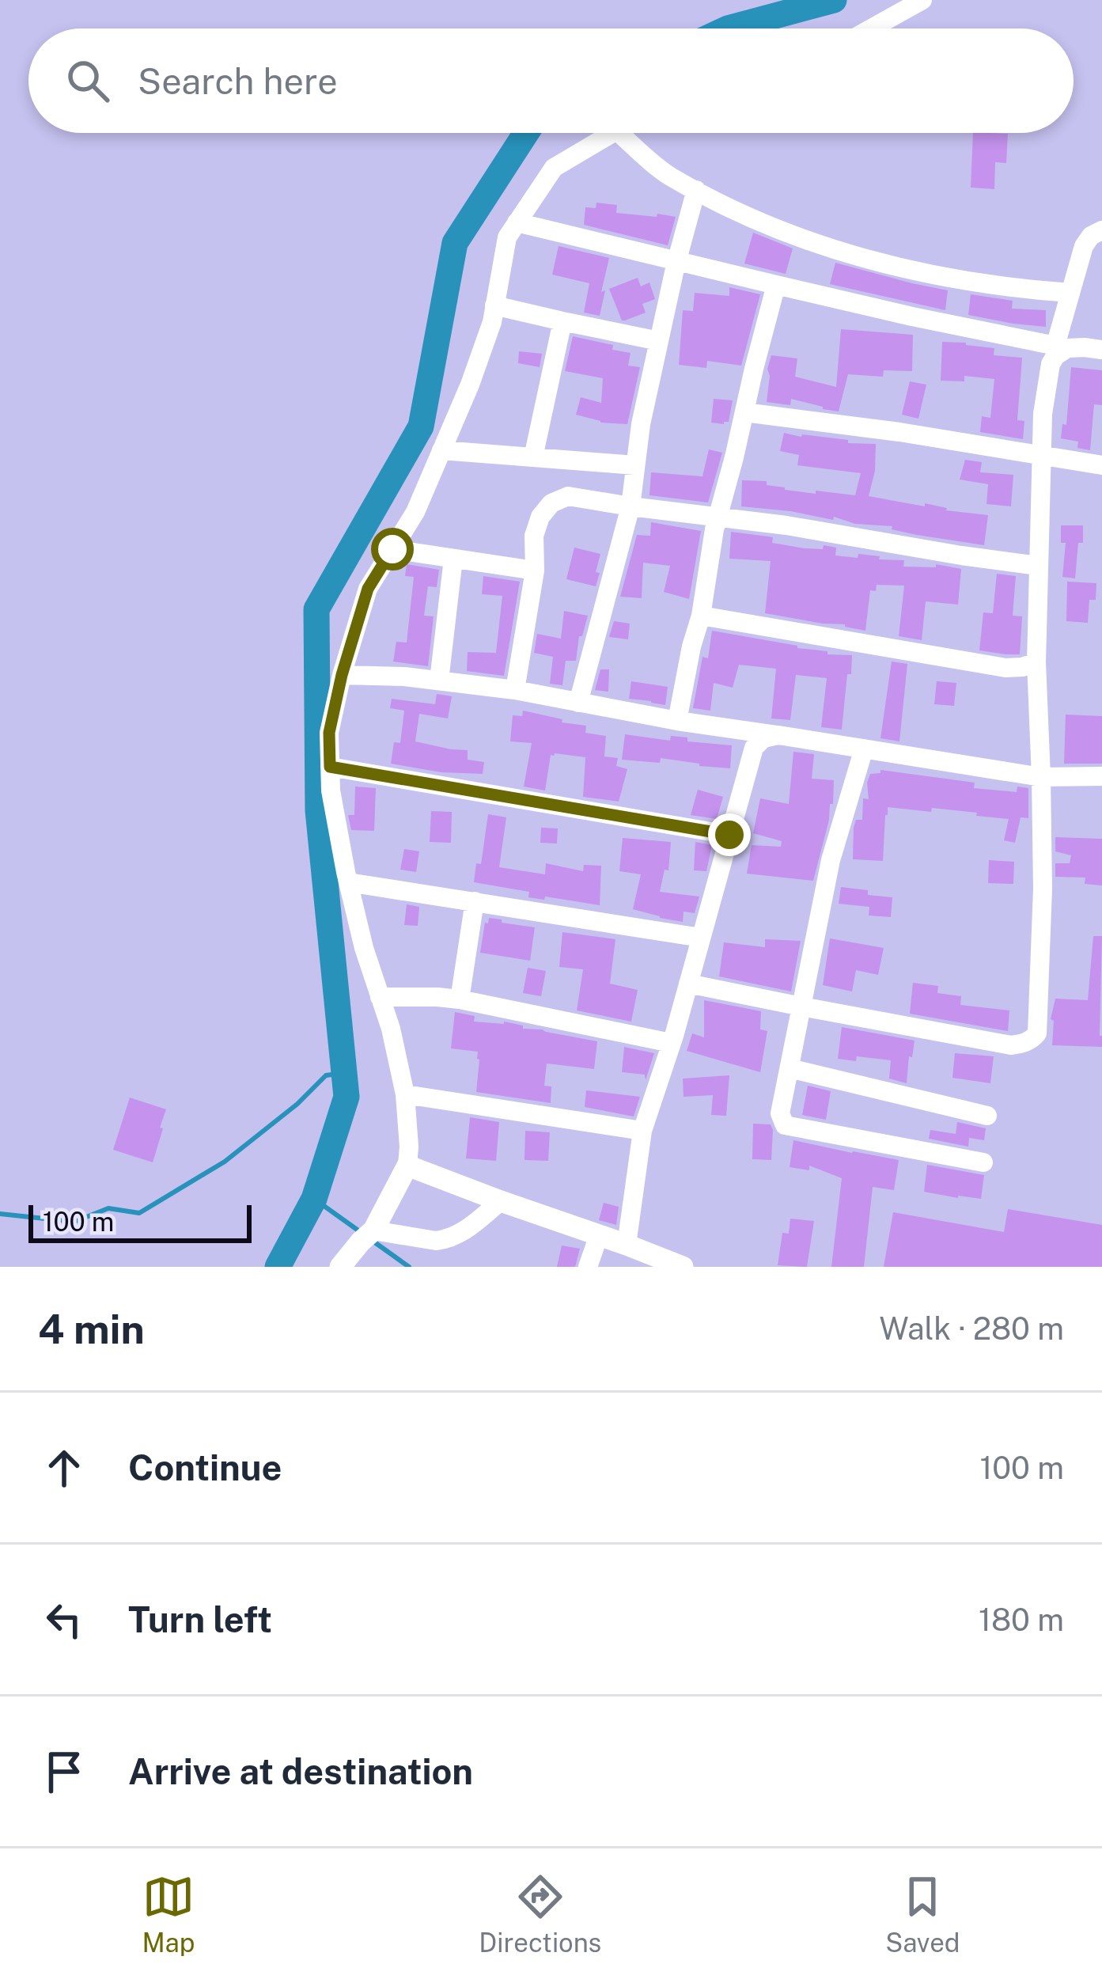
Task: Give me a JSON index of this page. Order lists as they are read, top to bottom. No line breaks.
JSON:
{"scale_bar":"100 m","page":{"search":"Search here","scale":"100 m","heading":["4 min","Walk · 280 m"],"list":[["Continue","100 m"],["Turn left","180 m"],"Arrive at destination"],"nav":["Map","Directions","Saved"]}}
